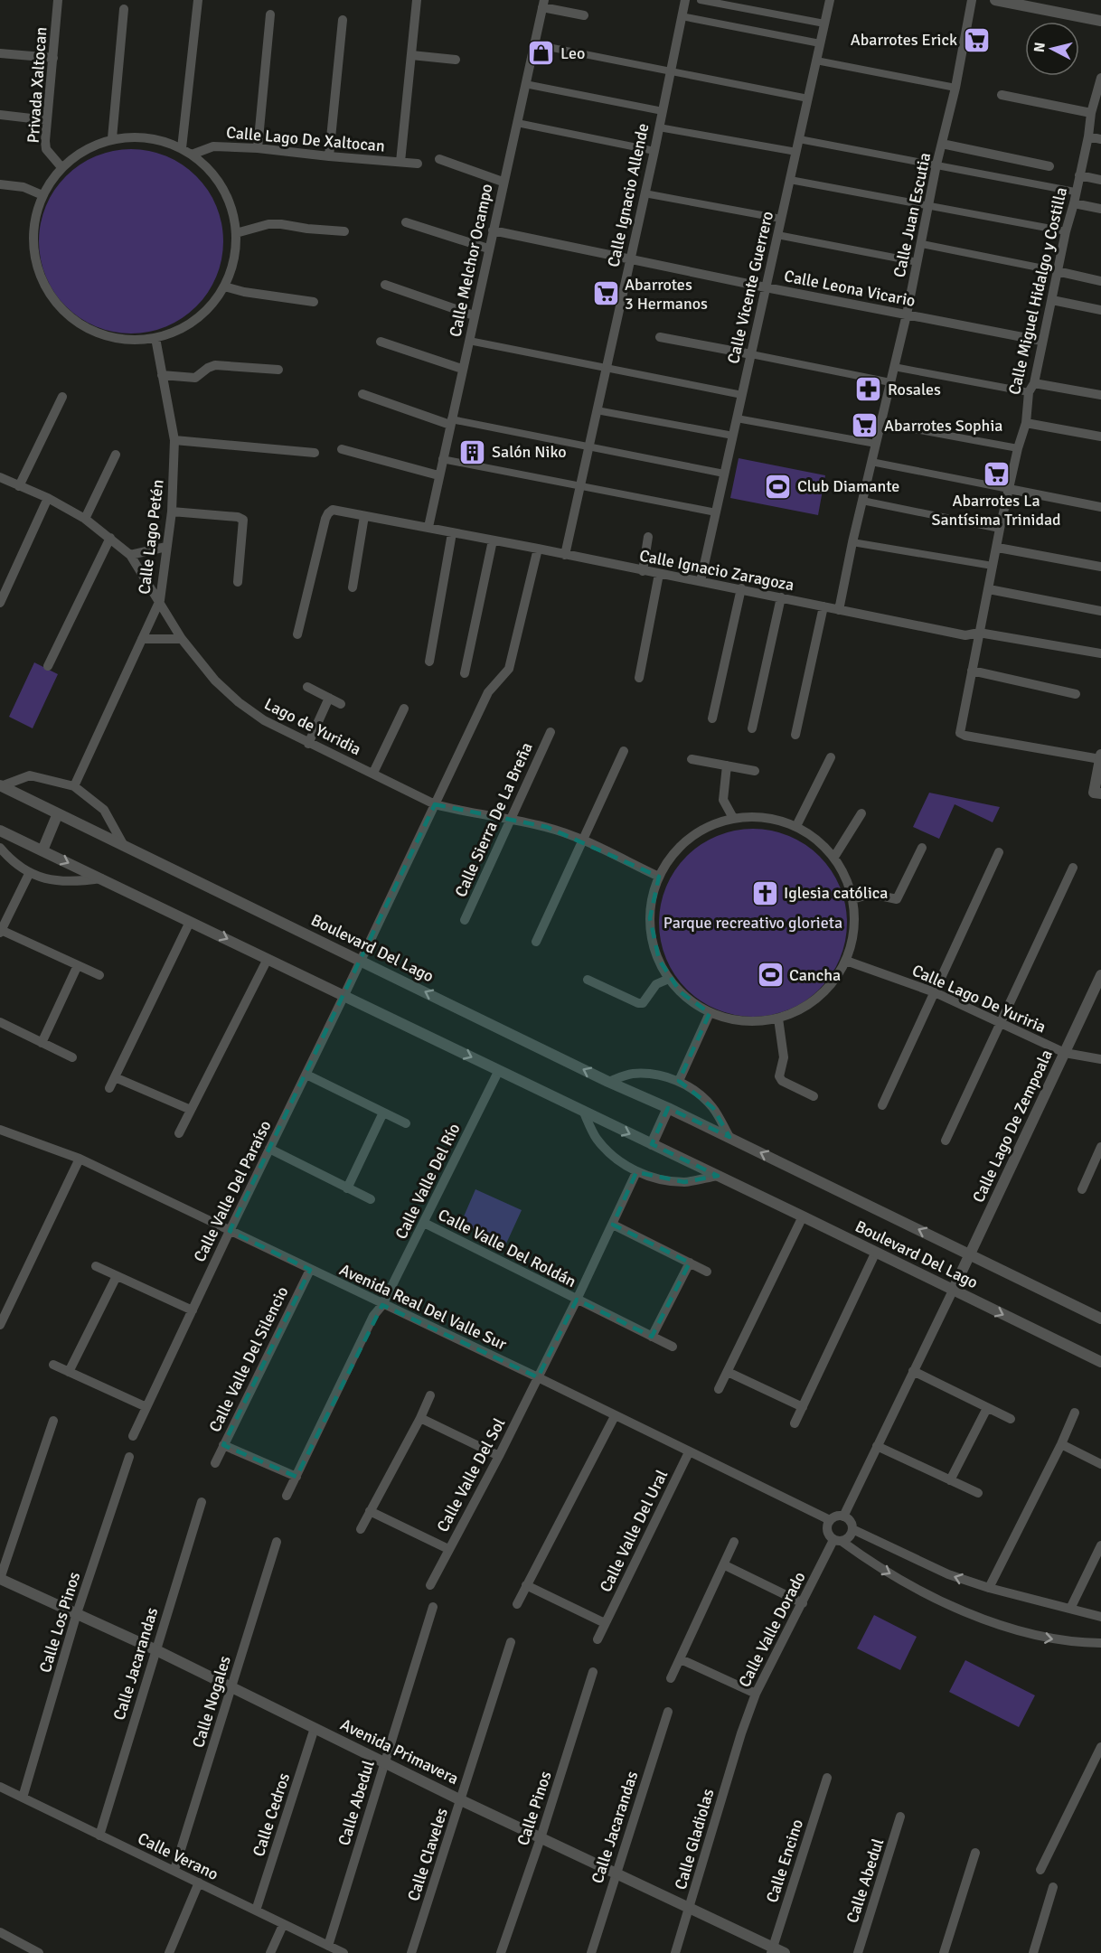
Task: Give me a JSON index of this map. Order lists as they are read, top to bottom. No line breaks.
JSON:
{"streets":{"street":["Privada Xaltocan","Calle Lago De Xaltocan","Calle Ignacio Allende","Calle Juan Escutia","Calle Melchor Ocampo","Calle Vicente Guerrero","Calle Leona Vicario","Calle Miguel Hidalgo y Costilla","Calle Lago Petén","Calle Ignacio Zaragoza","Lago de Yuridia","Calle Sierra De La Breña","Boulevard Del Lago","Calle Lago De Yuriria","Calle Lago De Zempoala","Calle Valle Del Río","Calle Valle Del Paraíso","Calle Valle Del Roldán","Avenida Real Del Valle Sur","Calle Valle Del Silencio","Calle Valle Del Sol","Calle Valle Del Ural","Calle Los Pinos","Calle Valle Dorado","Calle Jacarandas","Calle Nogales","Avenida Primavera","Calle Abedul","Calle Pinos","Calle Cedros","Calle Gladiolas","Calle Claveles","Calle Verano","Calle Encino"]},"crossings":[["Calle Ignacio Allende","Calle Leona Vicario"],["Calle Ignacio Allende","Calle Ignacio Zaragoza"],["Calle Juan Escutia","Calle Leona Vicario"],["Calle Juan Escutia","Calle Ignacio Zaragoza"],["Calle Melchor Ocampo","Calle Leona Vicario"],["Calle Melchor Ocampo","Calle Ignacio Zaragoza"],["Calle Vicente Guerrero","Calle Leona Vicario"],["Calle Vicente Guerrero","Calle Ignacio Zaragoza"],["Calle Leona Vicario","Calle Miguel Hidalgo y Costilla"],["Calle Miguel Hidalgo y Costilla","Calle Ignacio Zaragoza"],["Calle Lago Petén","Lago de Yuridia"],["Calle Lago Petén","Boulevard Del Lago"],["Calle Ignacio Zaragoza","Calle Valle Del Paraíso"],["Lago de Yuridia","Calle Sierra De La Breña"],["Lago de Yuridia","Calle Valle Del Paraíso"],["Boulevard Del Lago","Calle Lago De Zempoala"],["Boulevard Del Lago","Calle Valle Del Río"],["Boulevard Del Lago","Calle Valle Del Paraíso"],["Calle Lago De Yuriria","Calle Lago De Zempoala"],["Calle Valle Del Río","Calle Valle Del Roldán"],["Calle Valle Del Río","Avenida Real Del Valle Sur"],["Calle Valle Del Paraíso","Avenida Real Del Valle Sur"],["Calle Valle Del Roldán","Calle Valle Del Sol"],["Avenida Real Del Valle Sur","Calle Valle Del Silencio"],["Avenida Real Del Valle Sur","Calle Valle Del Sol"],["Avenida Real Del Valle Sur","Calle Valle Del Ural"],["Avenida Real Del Valle Sur","Calle Valle Dorado"],["Calle Los Pinos","Avenida Primavera"],["Calle Los Pinos","Calle Verano"],["Calle Valle Dorado","Calle Gladiolas"],["Calle Jacarandas","Avenida Primavera"],["Calle Jacarandas","Calle Verano"],["Calle Nogales","Avenida Primavera"],["Calle Nogales","Calle Verano"],["Avenida Primavera","Calle Abedul"],["Avenida Primavera","Calle Pinos"],["Avenida Primavera","Calle Cedros"],["Avenida Primavera","Calle Gladiolas"],["Avenida Primavera","Calle Claveles"],["Avenida Primavera","Calle Encino"],["Calle Abedul","Calle Verano"],["Calle Cedros","Calle Verano"]],"parks":["Parque recreativo glorieta"],"places":{"supermarket":["Abarrotes Erick","Abarrotes 3 Hermanos","Abarrotes Sophia","Abarrotes La Santísima Trinidad"],"shop":["Leo"],"pharmacy":["Rosales"],"building":["Salón Niko"],"sports":["Club Diamante","Cancha"],"church":["Iglesia católica"]},"north":"left"}
